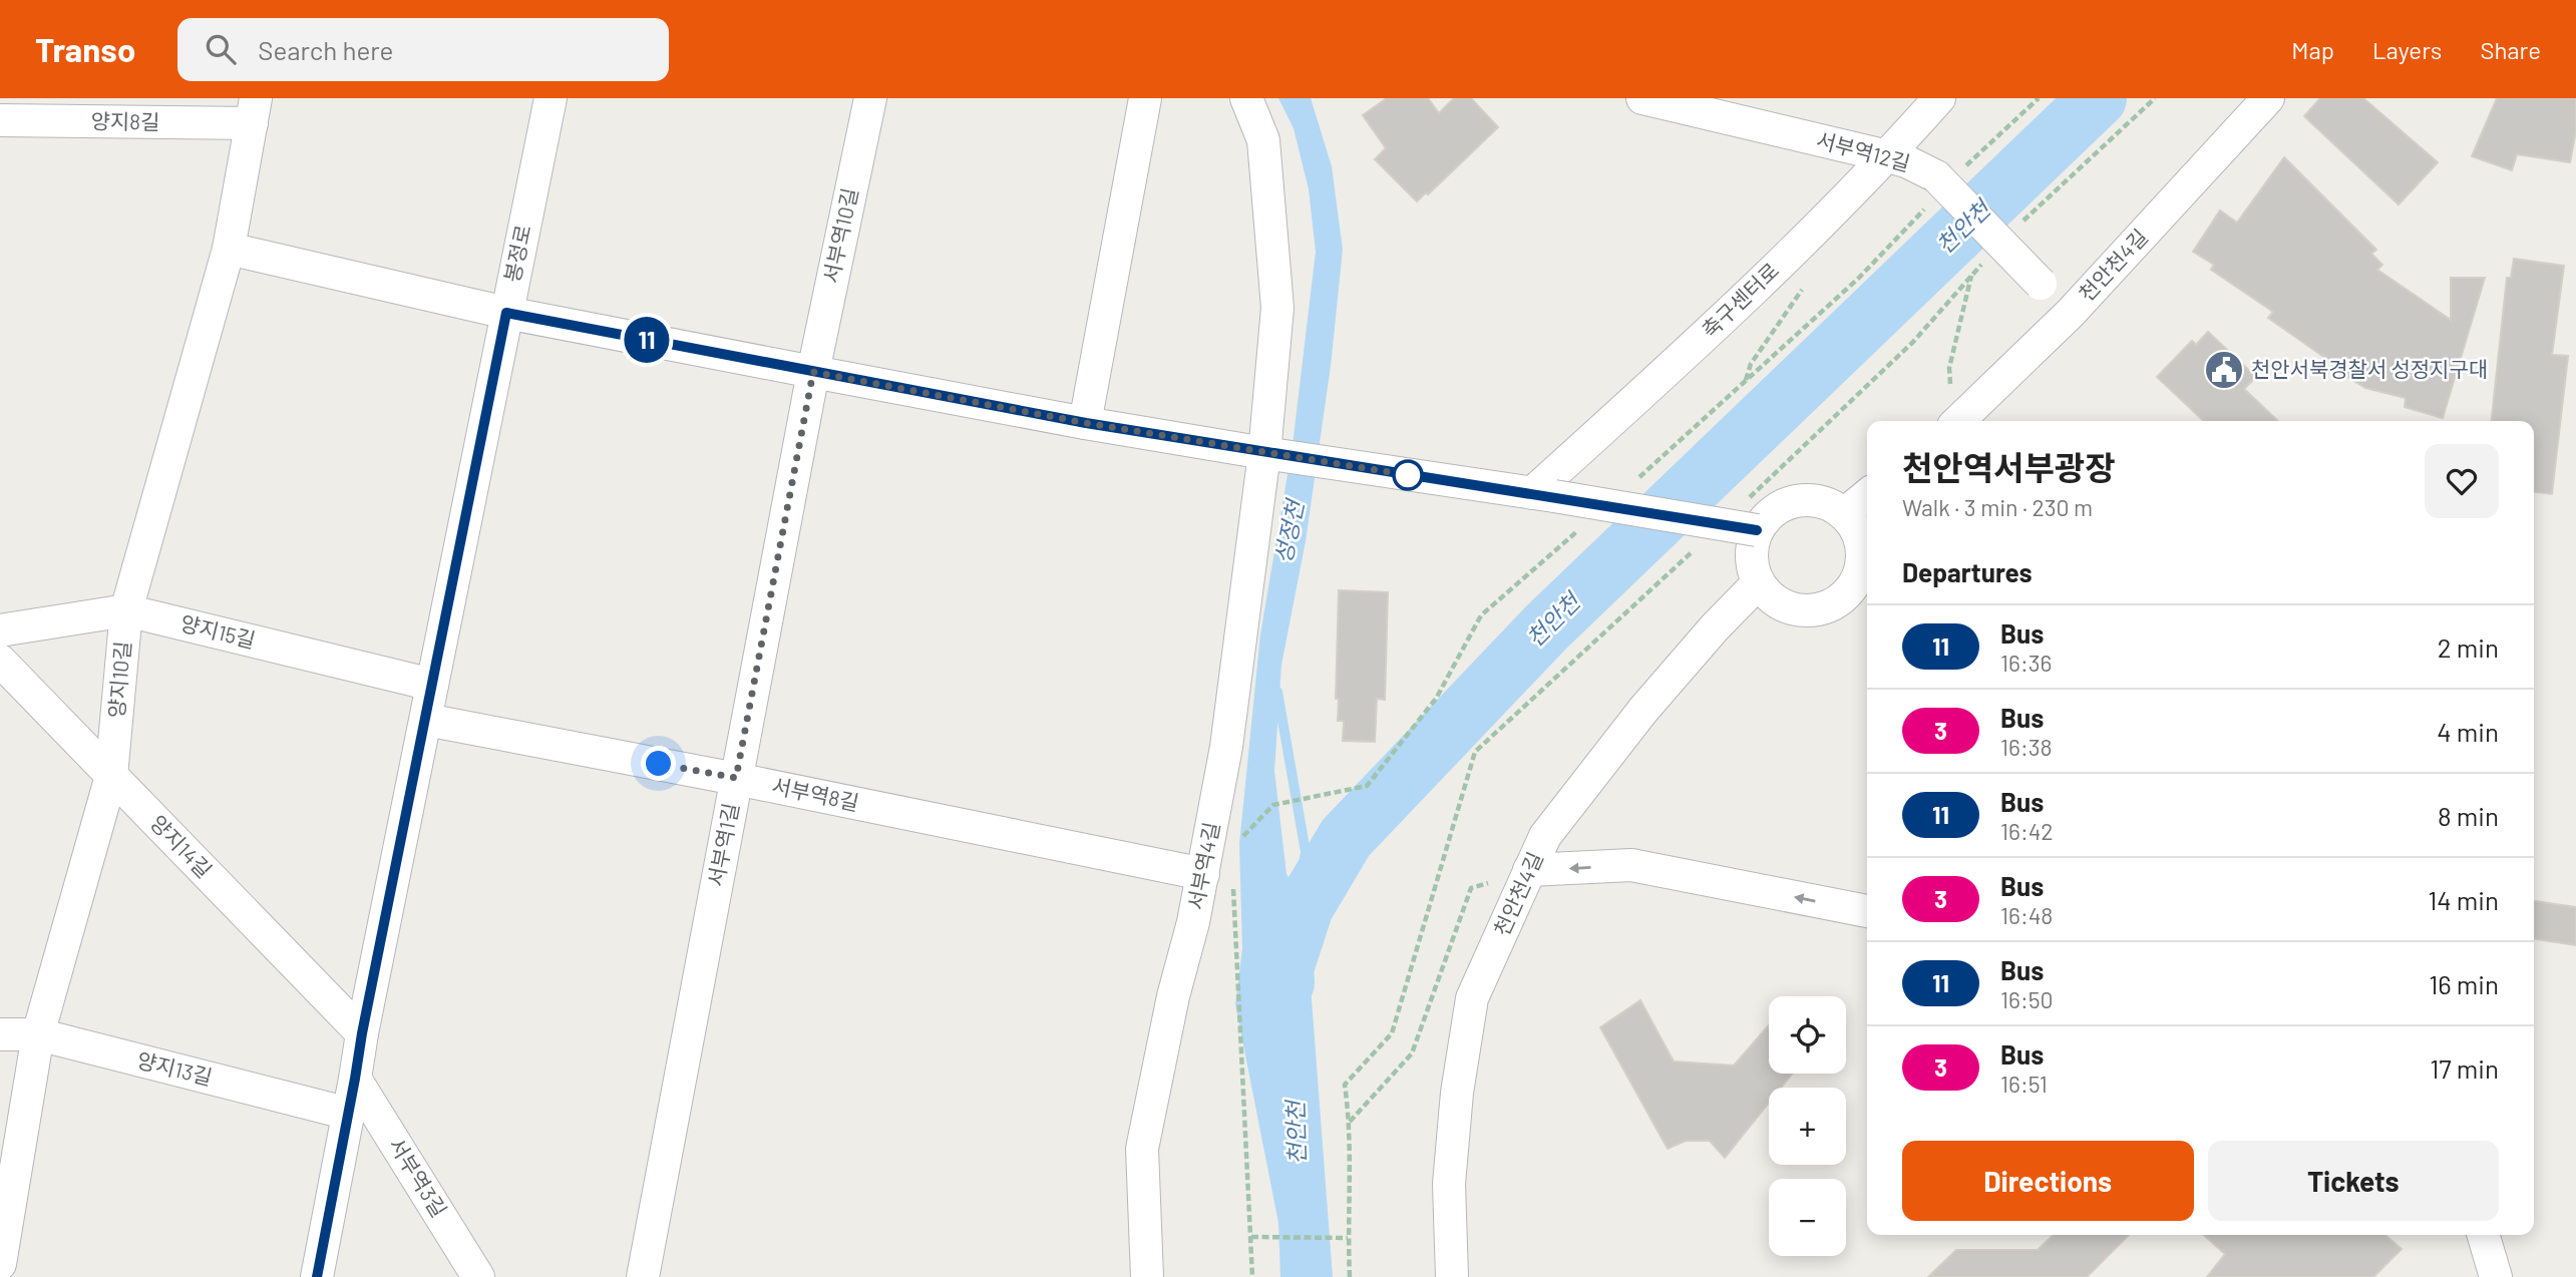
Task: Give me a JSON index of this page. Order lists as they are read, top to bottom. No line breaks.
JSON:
{"streets":{"street":["양지8길","서부역12길","서부역10길","봉정로","천안천4길","축구센터로","양지15길","양지10길","서부역8길","서부역1길","양지14길","서부역4길","양지13길","서부역3길"]},"crossings":[["양지8길","양지10길"],["서부역12길","천안천4길"],["서부역12길","축구센터로"],["서부역10길","서부역1길"],["봉정로","양지15길"],["봉정로","서부역8길"],["봉정로","양지14길"],["봉정로","양지13길"],["봉정로","서부역3길"],["양지15길","양지10길"],["양지10길","양지14길"],["양지10길","양지13길"],["서부역8길","서부역1길"],["서부역8길","서부역4길"]],"water":["천안천","성정천"],"places":{"public building":["천안서북경찰서 성정지구대"]},"lines":["bus line 11"],"page":{"header":"Transo","search":"Search here","nav":["Map","Layers","Share"],"on_map":"11","heading":[["천안역서부광장","Walk · 3 min · 230 m"],"Departures"],"list":[{"mark":"11","name":"Bus","note":"16:36","value":"2 min"},{"mark":"3","name":"Bus","note":"16:38","value":"4 min"},{"mark":"11","name":"Bus","note":"16:42","value":"8 min"},{"mark":"3","name":"Bus","note":"16:48","value":"14 min"},{"mark":"11","name":"Bus","note":"16:50","value":"16 min"},{"mark":"3","name":"Bus","note":"16:51","value":"17 min"}],"map_buttons":["+","−"],"buttons":["Directions","Tickets"]}}
